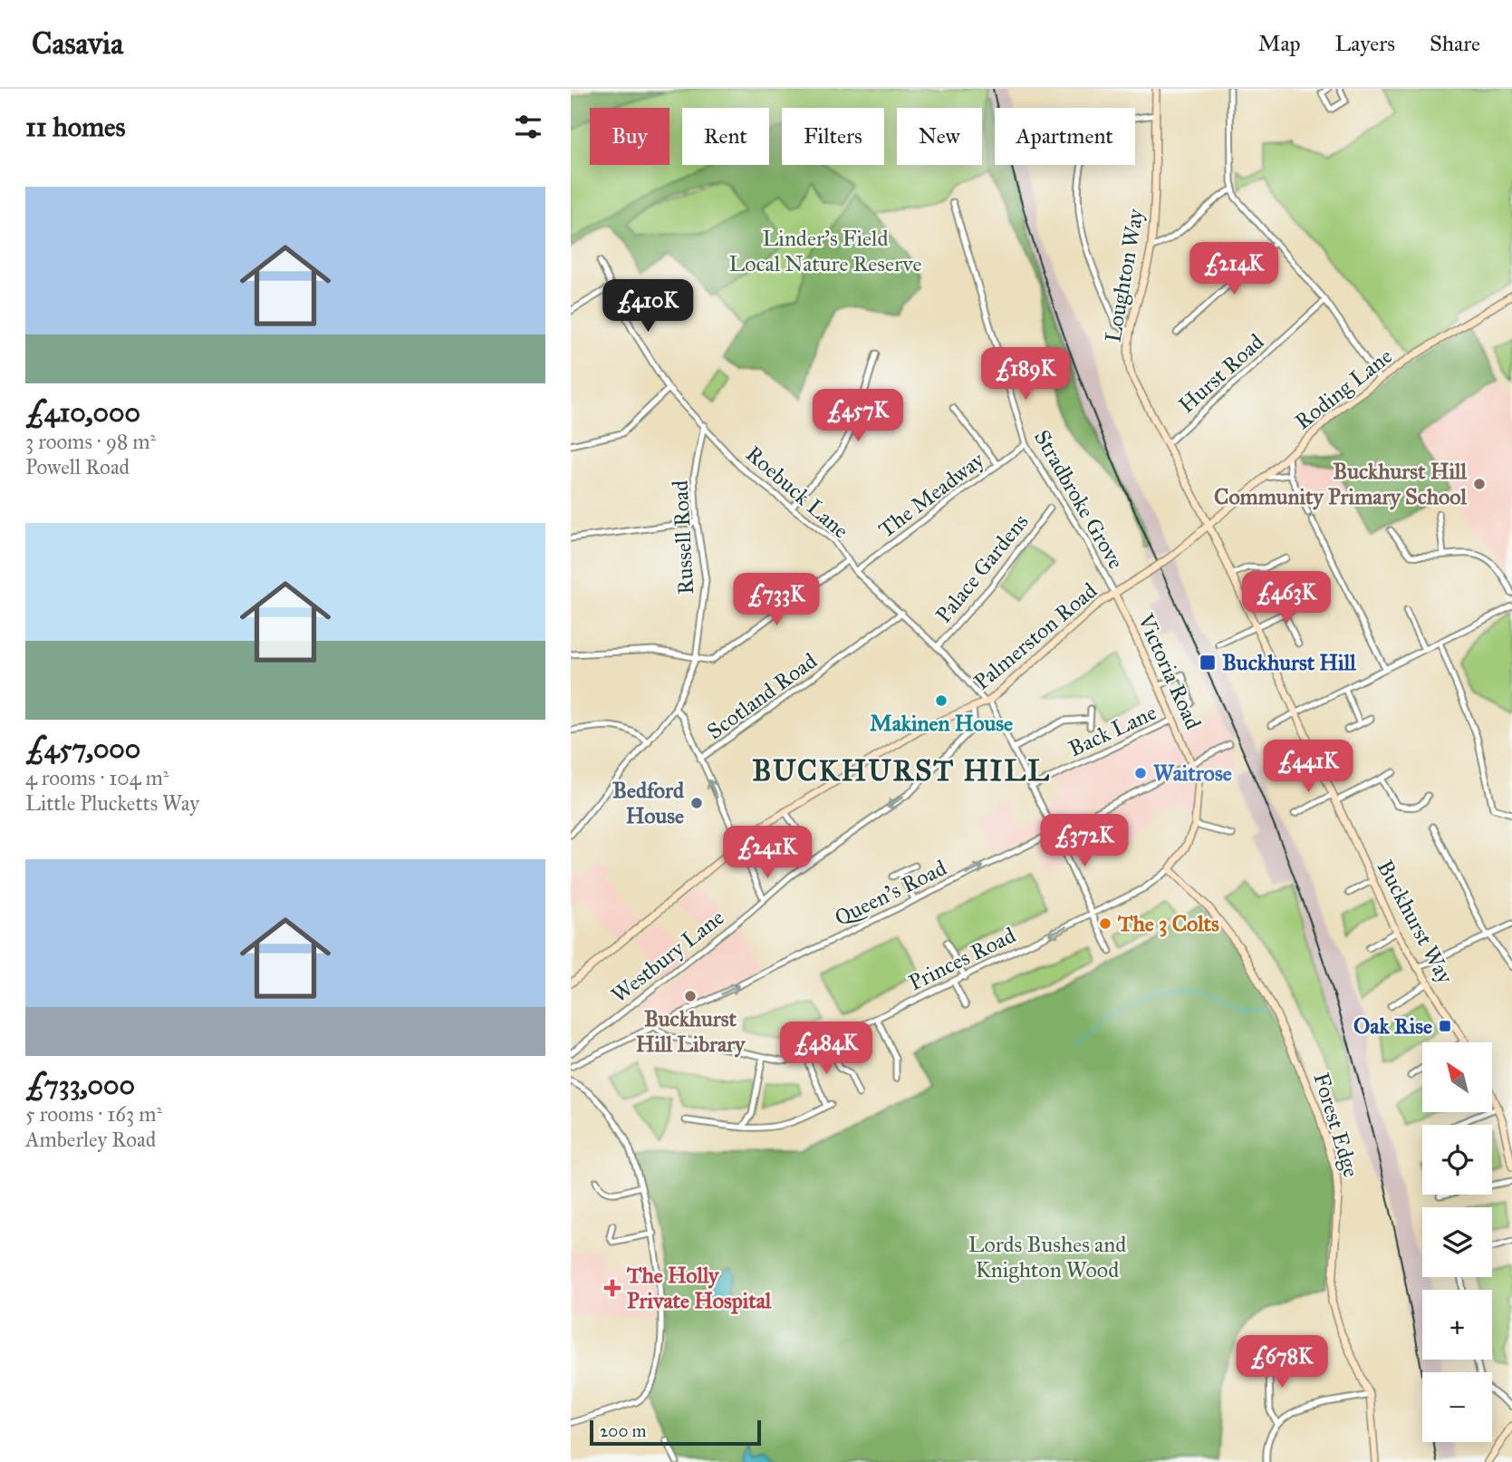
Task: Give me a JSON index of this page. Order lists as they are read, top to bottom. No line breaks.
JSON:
{"streets":{"street":["Loughton Way","Hurst Road","Roding Lane","Roebuck Lane","The Meadway","Stradbroke Grove","Russell Road","Palace Gardens","Palmerston Road","Victoria Road","Scotland Road","Back Lane","Queen's Road","Buckhurst Way","Westbury Lane","Princes Road","Forest Edge"]},"crossings":[["Loughton Way","Hurst Road"],["Loughton Way","Roding Lane"],["Loughton Way","Palmerston Road"],["Loughton Way","Buckhurst Way"],["Roding Lane","Palmerston Road"],["Roebuck Lane","The Meadway"],["Roebuck Lane","Russell Road"],["Roebuck Lane","Palace Gardens"],["Roebuck Lane","Palmerston Road"],["Roebuck Lane","Scotland Road"],["Roebuck Lane","Back Lane"],["Roebuck Lane","Queen's Road"],["Roebuck Lane","Princes Road"],["The Meadway","Stradbroke Grove"],["Stradbroke Grove","Palmerston Road"],["Stradbroke Grove","Victoria Road"],["Palmerston Road","Victoria Road"],["Palmerston Road","Westbury Lane"],["Victoria Road","Back Lane"],["Victoria Road","Queen's Road"],["Victoria Road","Princes Road"],["Queen's Road","Princes Road"],["Princes Road","Forest Edge"]],"one_way":["Queen's Road","Westbury Lane"],"districts":["BUCKHURST HILL"],"parks":["Linder's Field Local Nature Reserve","Lords Bushes and Knighton Wood"],"places":{"other":["Buckhurst Hill Community Primary School","Makinen House","Waitrose","Bedford House","The 3 Colts","Buckhurst Hill Library"],"transit":["Buckhurst Hill","Oak Rise"],"health":["The Holly Private Hospital"]},"scale_bar":"200 m","north":"top left","page":{"header":"Casavia","nav":["Map","Layers","Share"],"heading":"11 homes","chip":["Buy","Rent","Filters","New","Apartment"],"list":[{"name":"£410,000","note":"3 rooms · 98 m² · Powell Road"},{"name":"£457,000","note":"4 rooms · 104 m² · Little Plucketts Way"},{"name":"£733,000","note":"5 rooms · 163 m² · Amberley Road"}],"price":["£214K","£410K","£189K","£457K","£463K","£733K","£441K","£372K","£241K","£484K","£678K"],"map_buttons":["+","−"],"scale":"200 m"}}
